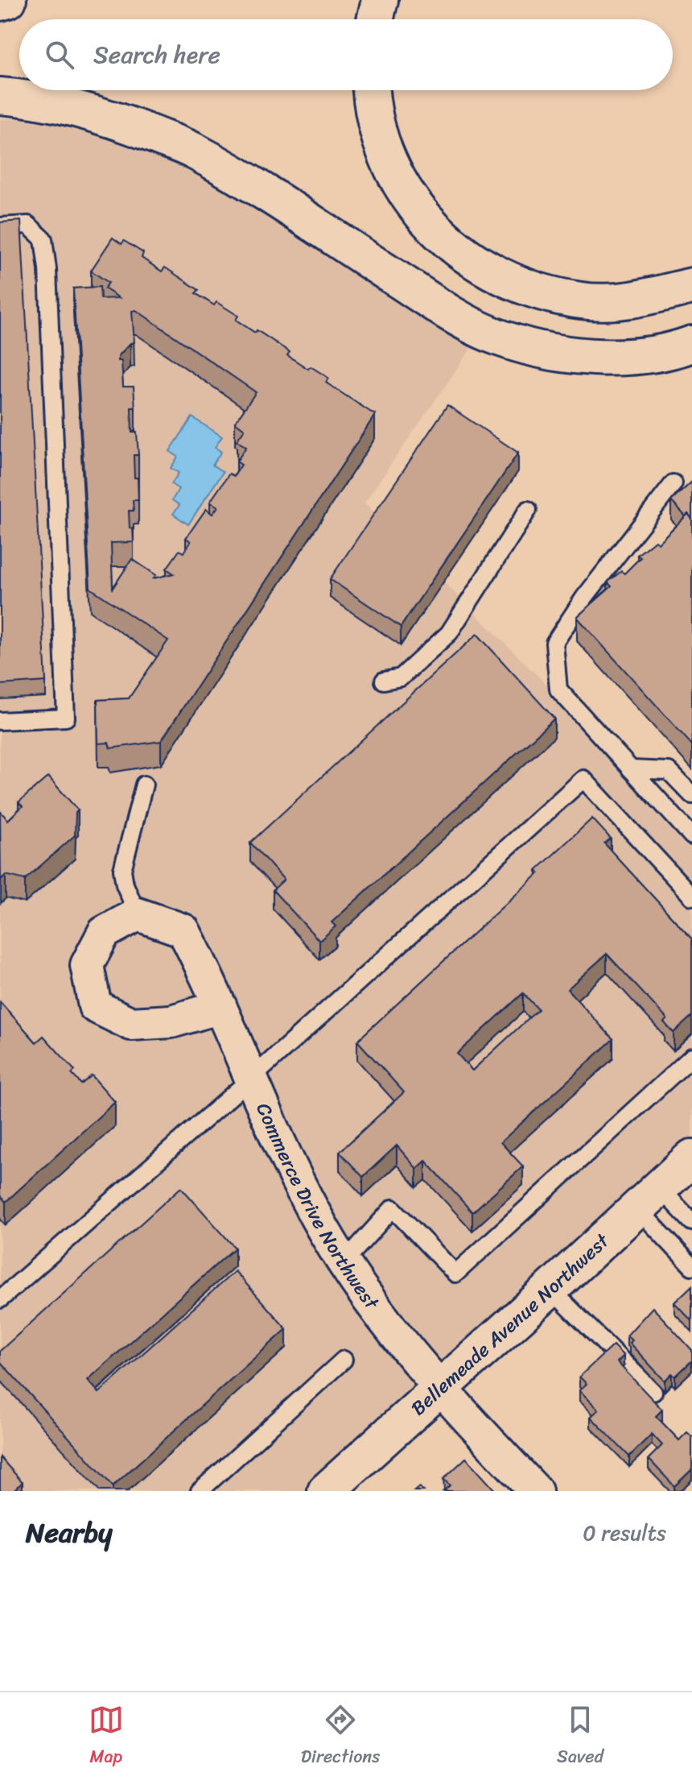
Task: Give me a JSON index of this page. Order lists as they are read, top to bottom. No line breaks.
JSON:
{"streets":{"main road":["Bellemeade Avenue Northwest"],"street":["Commerce Drive Northwest"]},"crossings":[["Commerce Drive Northwest","Bellemeade Avenue Northwest"]],"page":{"search":"Search here","heading":["Nearby","0 results"],"nav":["Map","Directions","Saved"]}}
